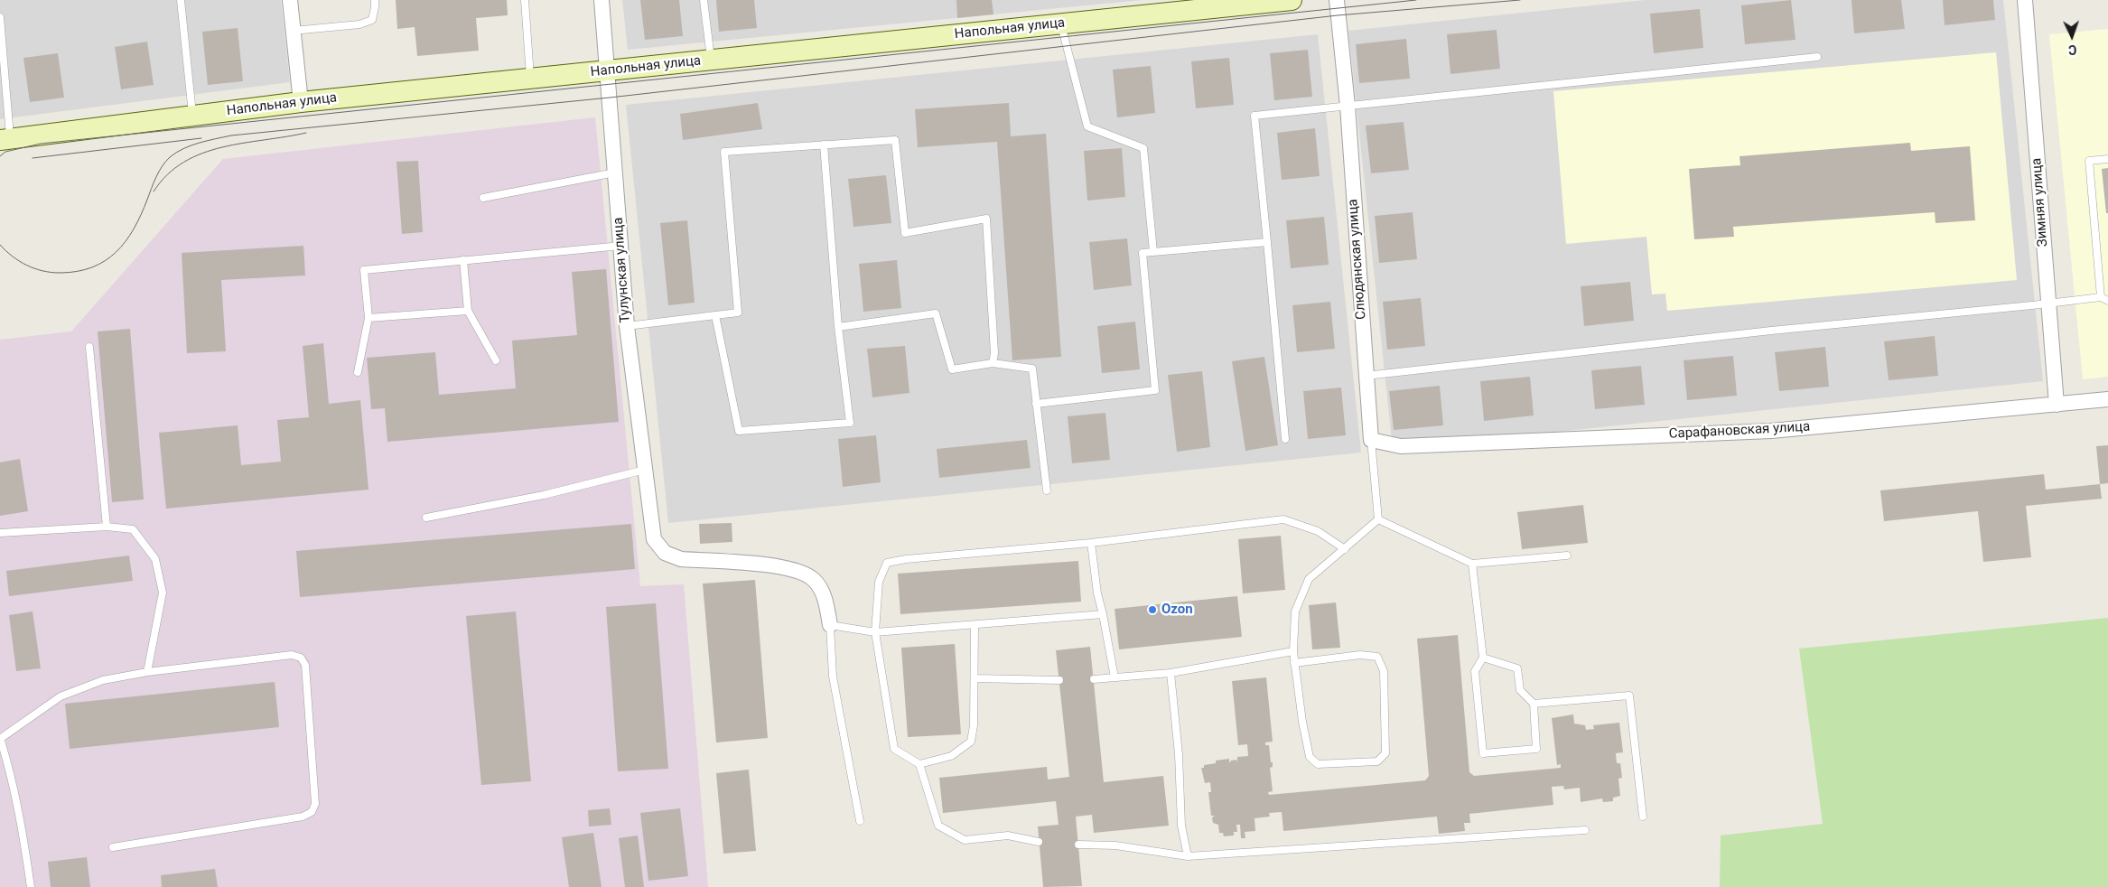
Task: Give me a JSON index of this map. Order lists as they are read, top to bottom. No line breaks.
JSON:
{"streets":{"street":["Напольная улица","Зимняя улица","Слюдянская улица","Тулунская улица","Сарафановская улица"]},"crossings":[["Напольная улица","Тулунская улица"],["Зимняя улица","Сарафановская улица"],["Слюдянская улица","Сарафановская улица"]],"places":["Ozon"],"north":"bottom"}
